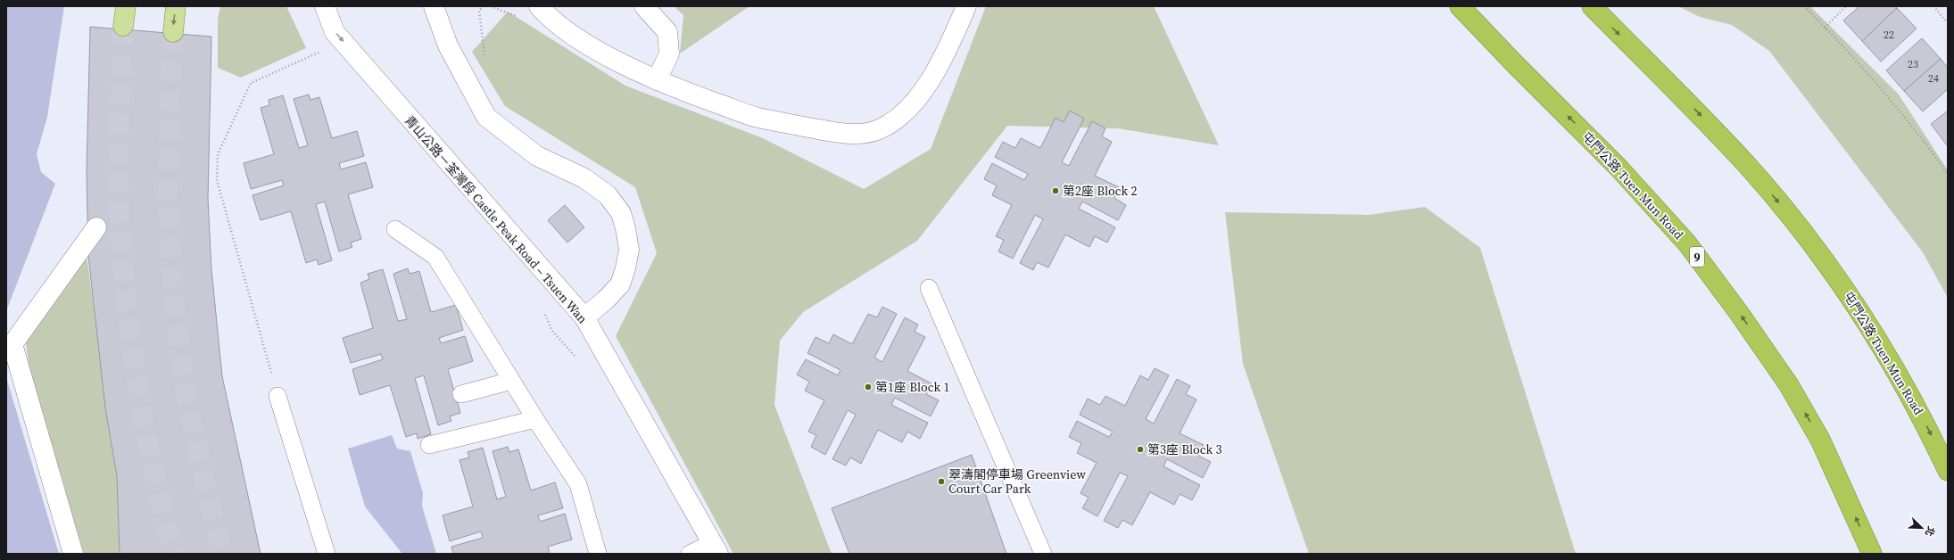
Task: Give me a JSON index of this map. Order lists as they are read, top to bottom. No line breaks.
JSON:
{"streets":{"highway":["屯門公路 Tuen Mun Road","9"],"street":["青山公路－荃灣段 Castle Peak Road – Tsuen Wan"]},"one_way":["青山公路－荃灣段 Castle Peak Road – Tsuen Wan"],"places":["第2座 Block 2","第1座 Block 1","第3座 Block 3","翠濤閣停車場 Greenview Court Car Park"],"house_numbers":["22","23","24"],"north":"bottom right"}
